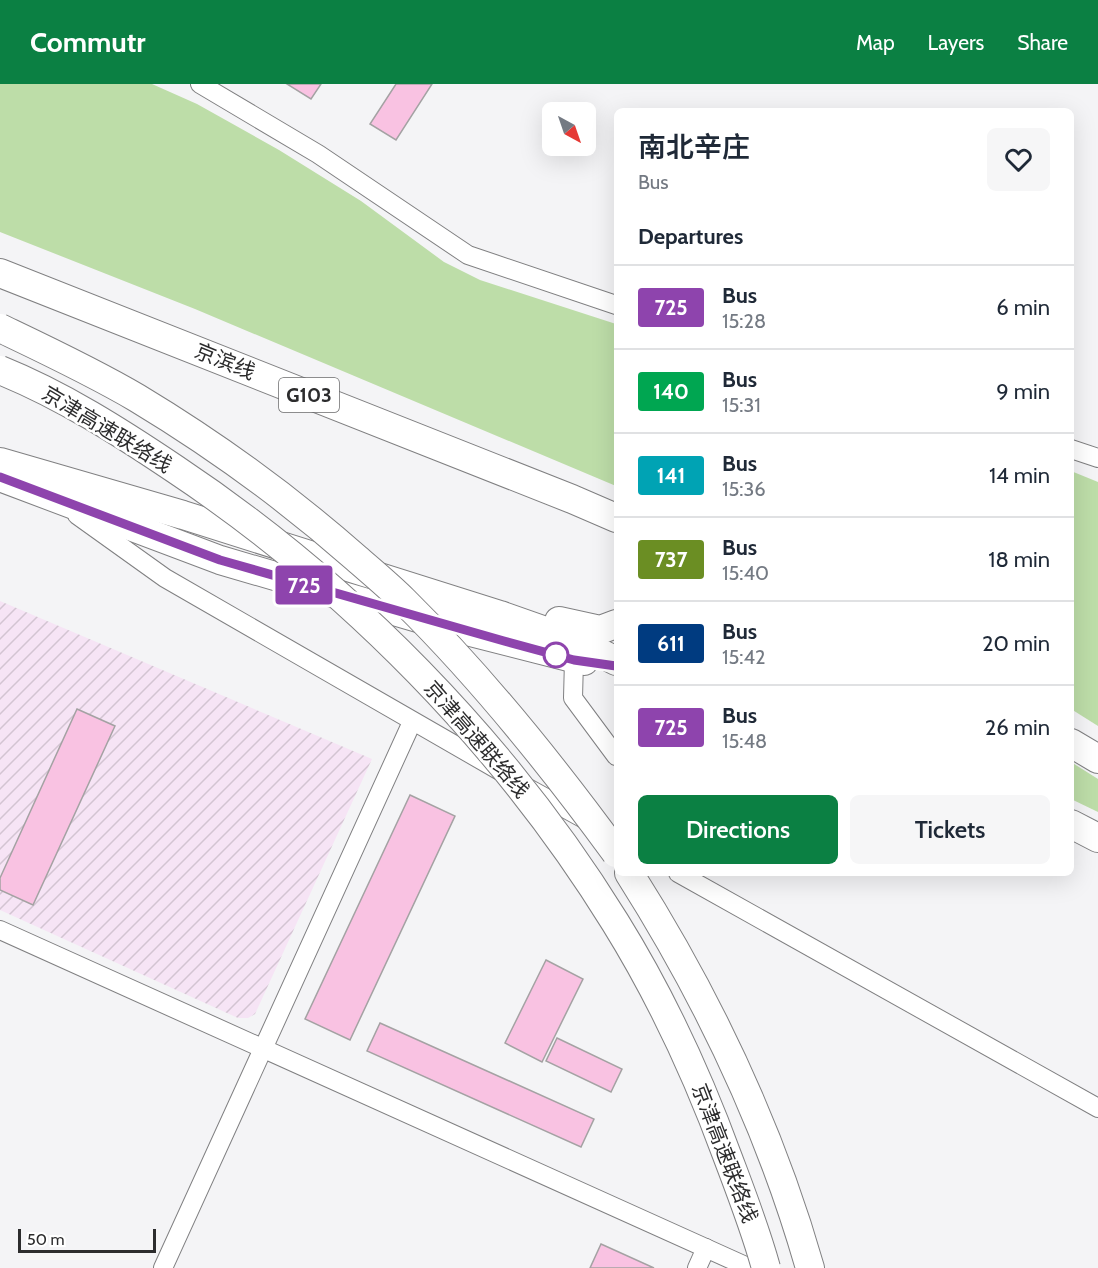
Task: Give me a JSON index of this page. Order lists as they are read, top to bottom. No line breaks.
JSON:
{"streets":{"highway":["京滨线","G103","京津高速联络线"]},"lines":["bus line 725"],"scale_bar":"50 m","north":"bottom right","page":{"header":"Commutr","nav":["Map","Layers","Share"],"on_map":"725","heading":[["南北辛庄","Bus"],"Departures"],"list":[{"mark":"725","name":"Bus","note":"15:28","value":"6 min"},{"mark":"140","name":"Bus","note":"15:31","value":"9 min"},{"mark":"141","name":"Bus","note":"15:36","value":"14 min"},{"mark":"737","name":"Bus","note":"15:40","value":"18 min"},{"mark":"611","name":"Bus","note":"15:42","value":"20 min"},{"mark":"725","name":"Bus","note":"15:48","value":"26 min"}],"buttons":["Directions","Tickets"],"scale":"50 m"}}
